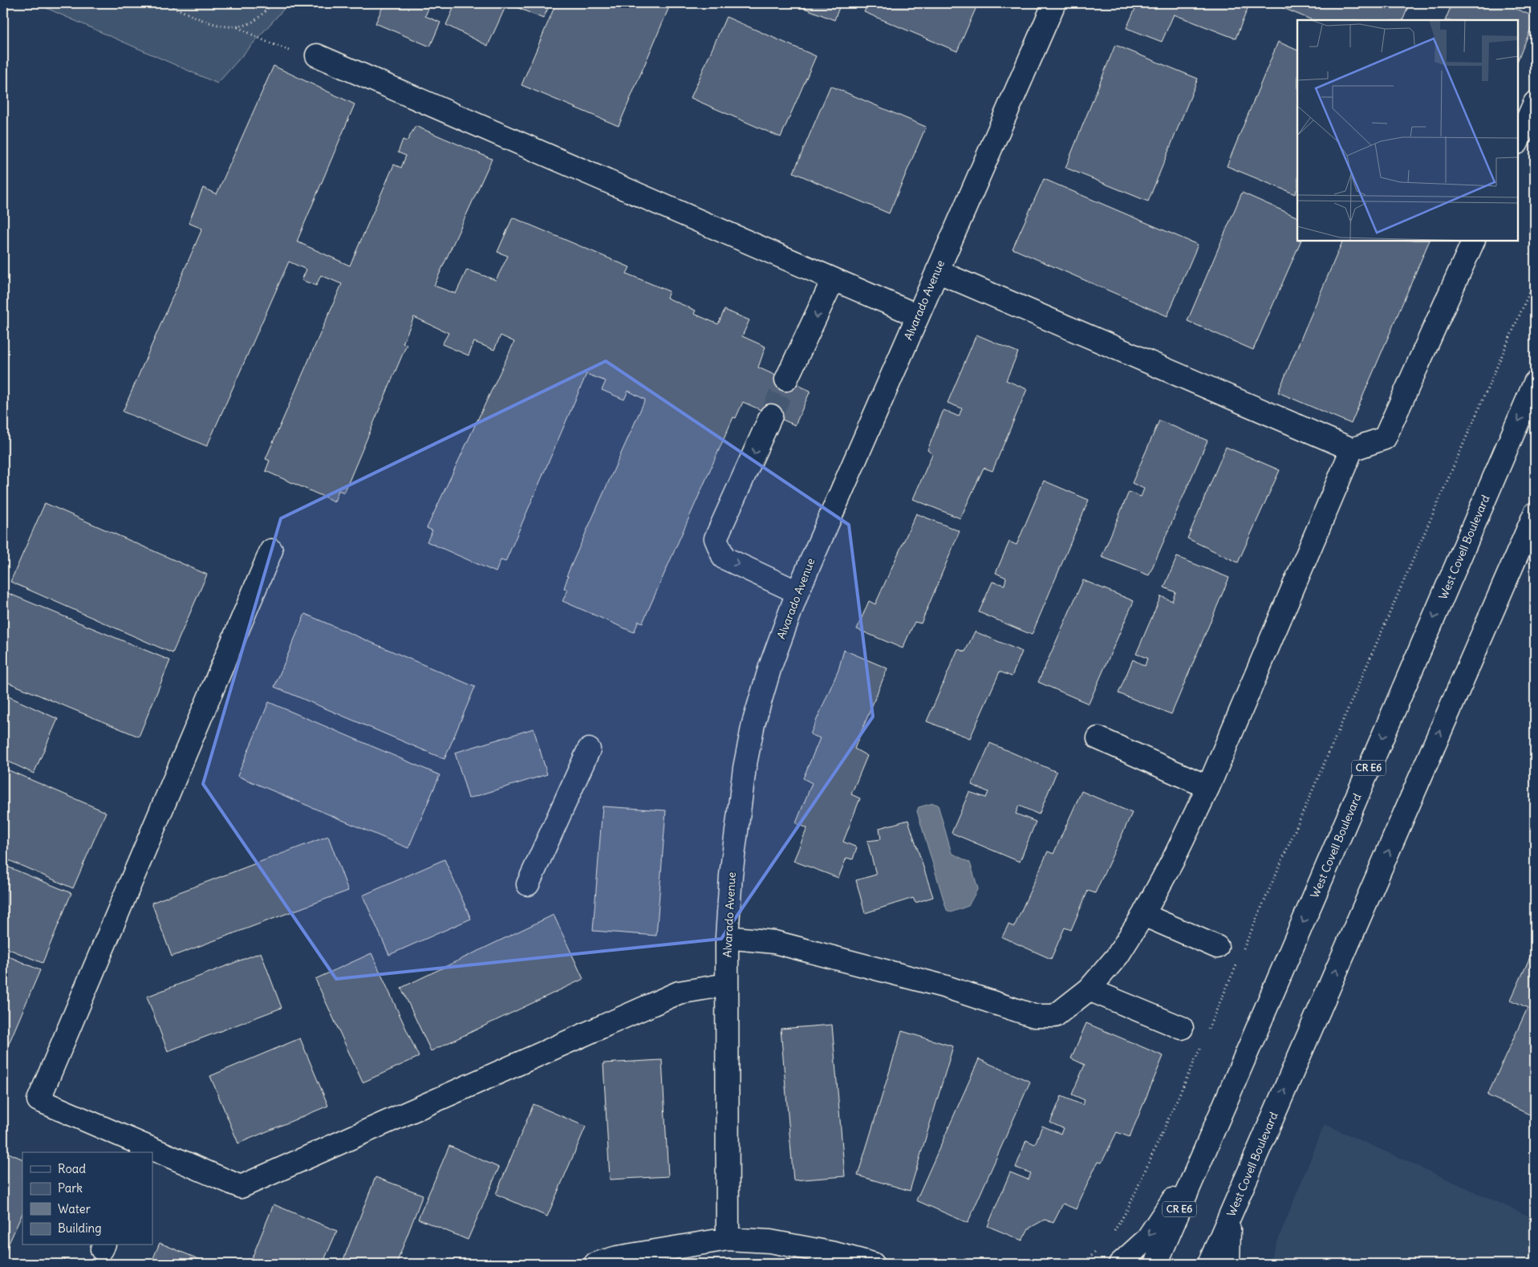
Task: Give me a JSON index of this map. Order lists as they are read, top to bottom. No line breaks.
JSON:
{"streets":{"main road":["Alvarado Avenue","West Covell Boulevard","CR E6"]},"legend":["Road","Park","Water","Building"]}
